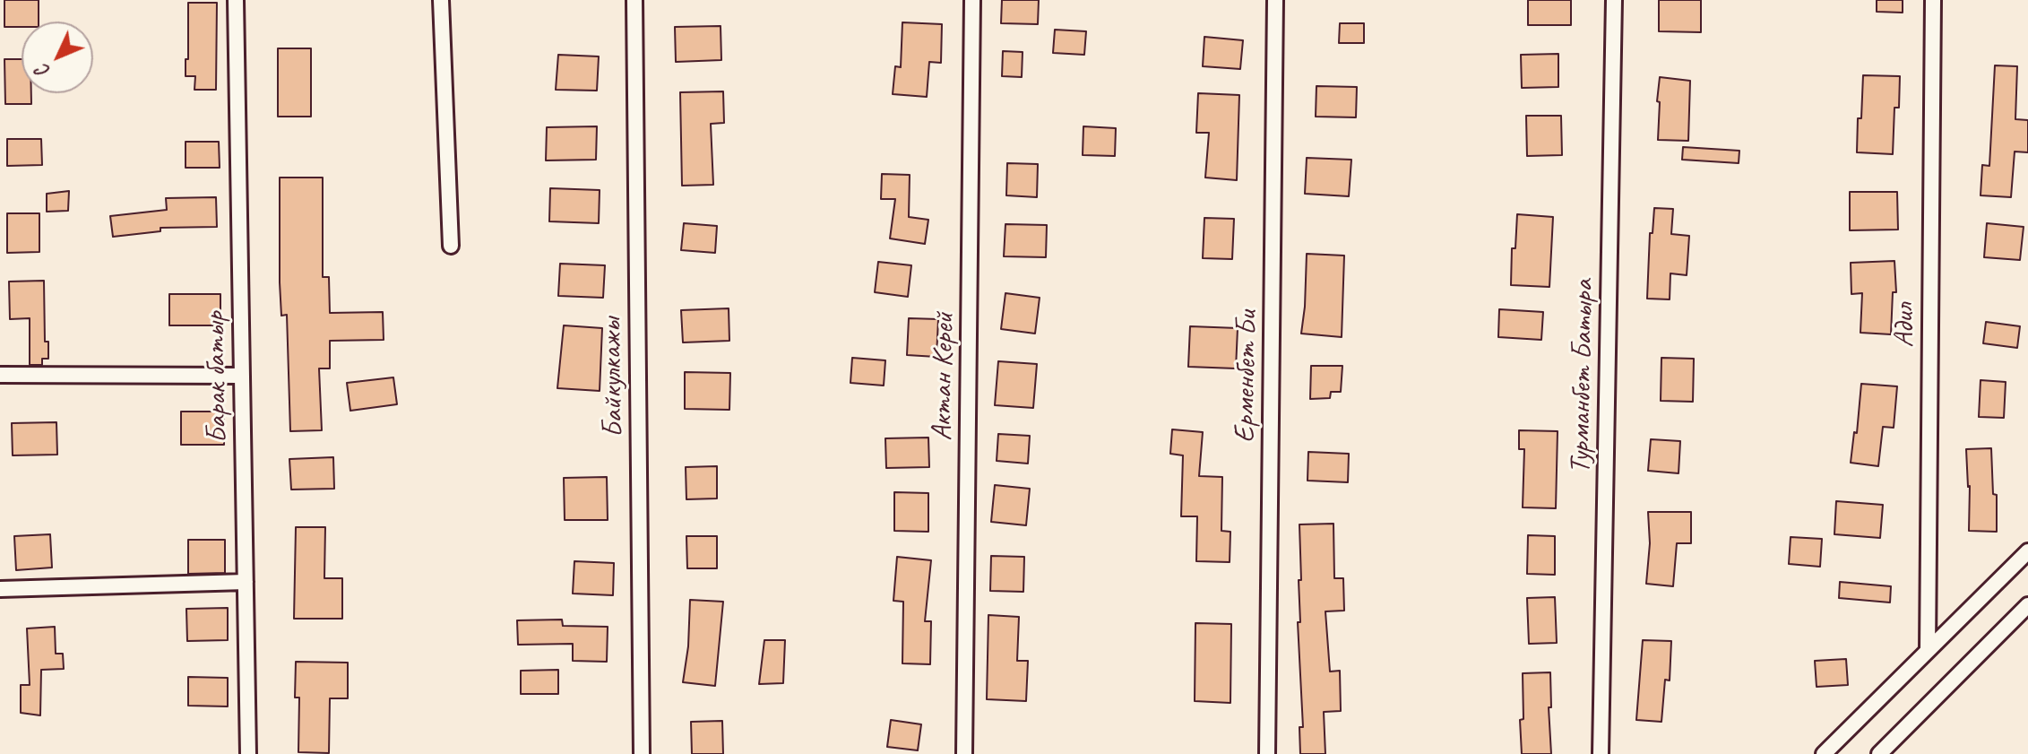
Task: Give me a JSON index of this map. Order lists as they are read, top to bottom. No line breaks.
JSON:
{"streets":{"street":["Адил","Актан Керей","Ерменбет Би","Турманбет Батыра","Барак батыр","Байкулкажы"]},"north":"bottom left"}
